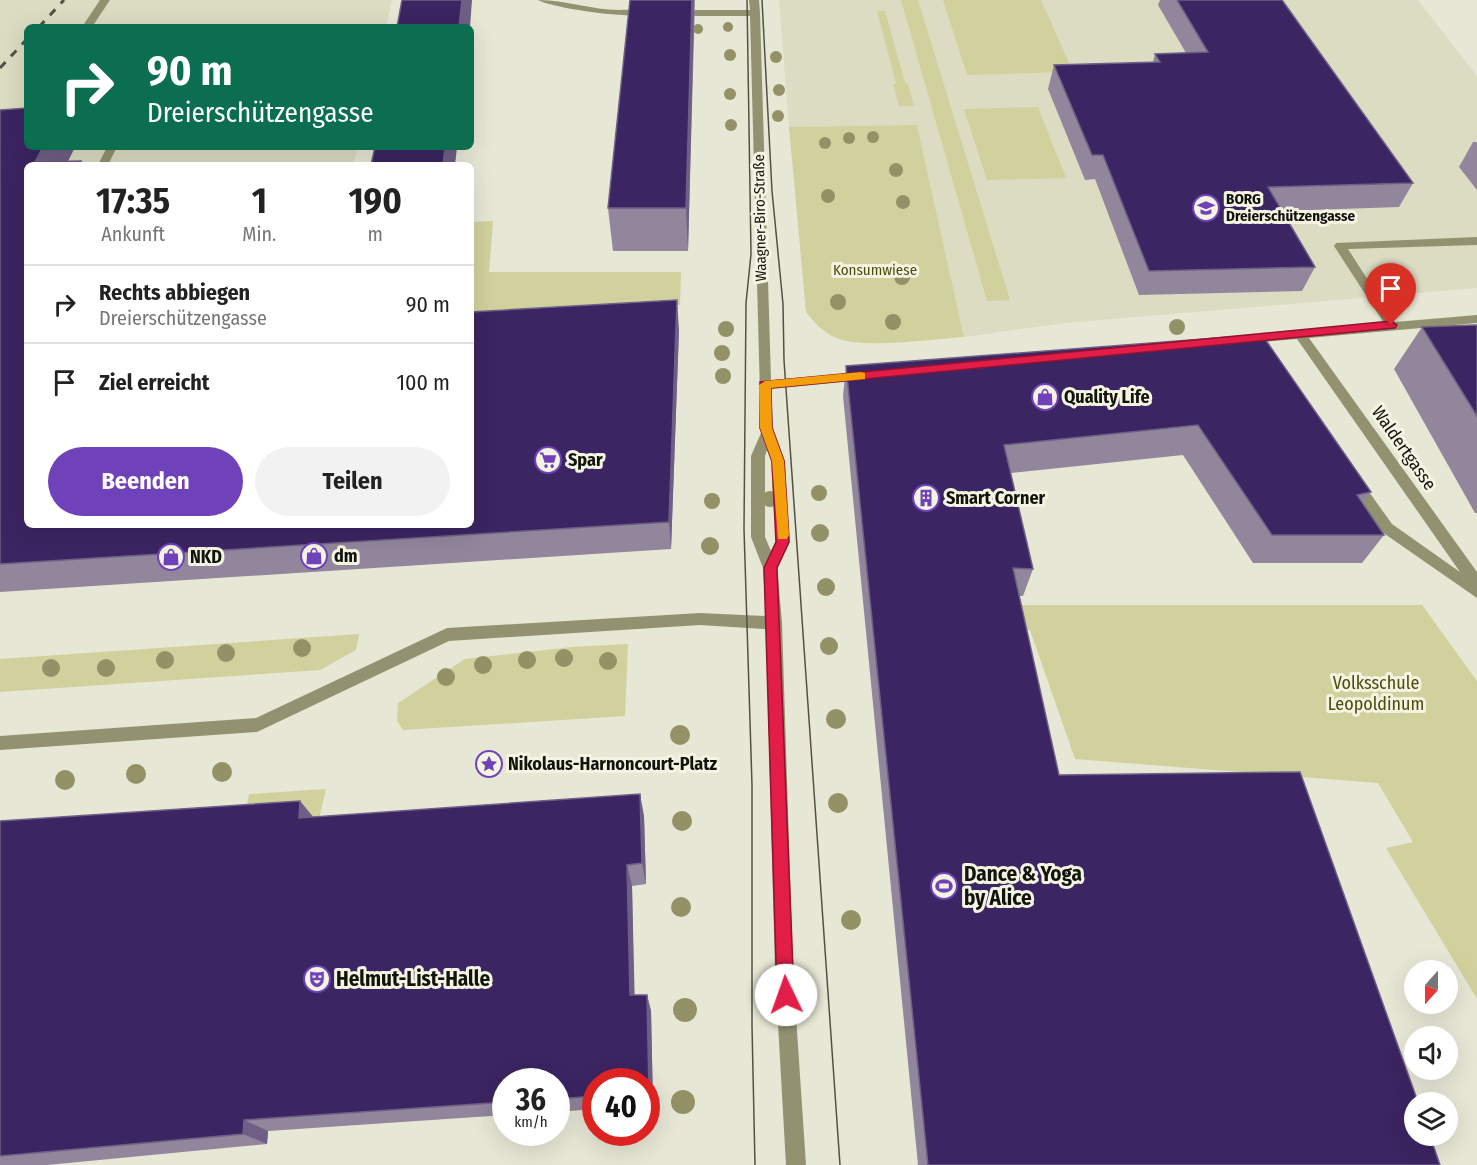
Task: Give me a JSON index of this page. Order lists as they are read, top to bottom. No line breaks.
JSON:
{"streets":{"street":["Waagner-Biro-Straße","Waldertgasse"]},"parks":["Konsumwiese","Volksschule Leopoldinum"],"places":{"school or university":["BORG Dreierschützengasse"],"shop":["Quality Life","dm","NKD"],"supermarket":["Spar"],"building":["Smart Corner"],"place":["Nikolaus-Harnoncourt-Platz"],"sports":["Dance & Yoga by Alice"],"theatre":["Helmut-List-Halle"]},"north":"bottom","page":{"turn":["90 m","Dreierschützengasse"],"eta":["17:35","Ankunft","1","Min.","190","m"],"list":[{"name":"Rechts abbiegen","note":"Dreierschützengasse","value":"90 m"},{"name":"Ziel erreicht","value":"100 m"}],"buttons":["Beenden","Teilen"],"speed":"36 km/h","limit":"40"}}
